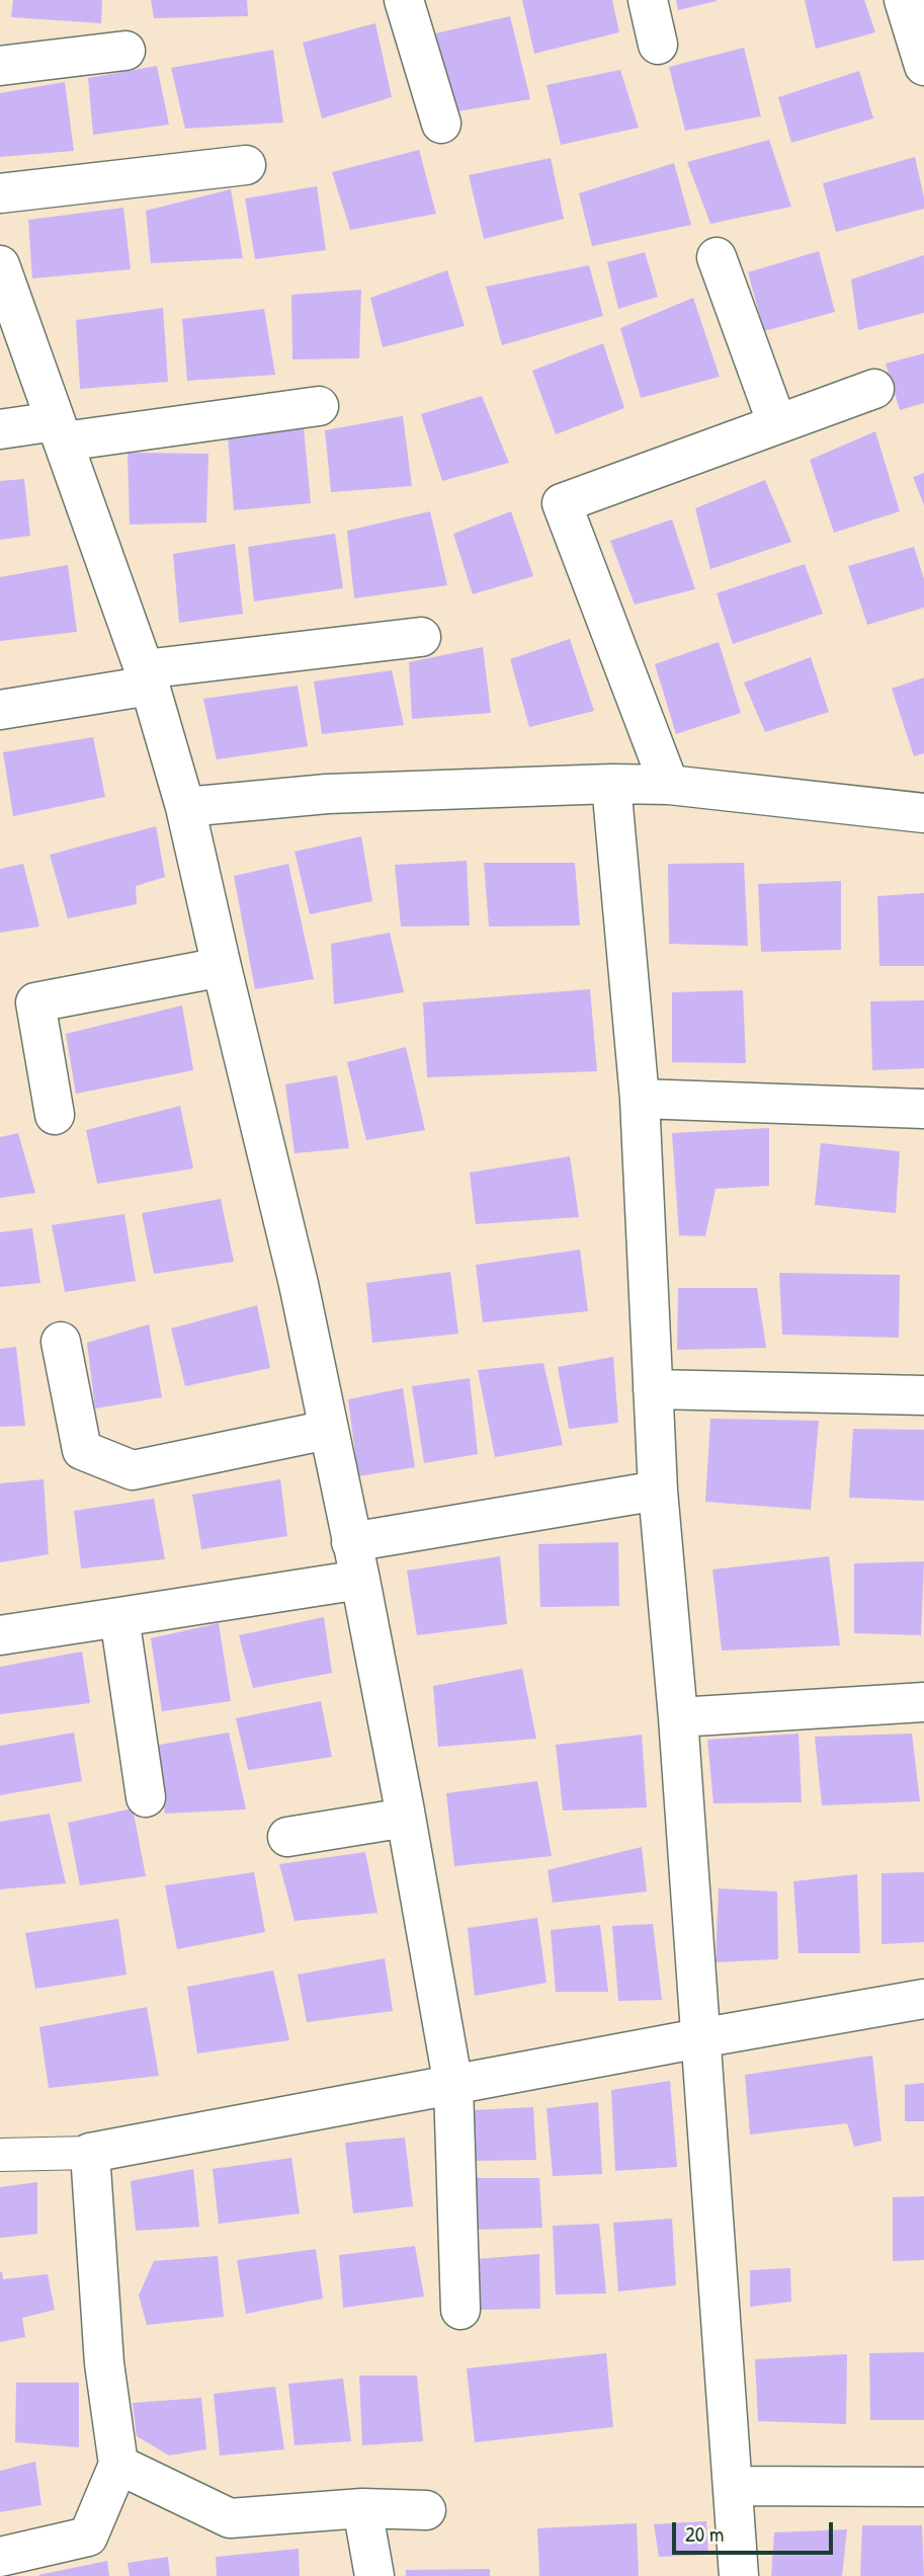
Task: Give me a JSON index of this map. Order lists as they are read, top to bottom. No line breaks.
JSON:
{"scale_bar":"20 m"}
